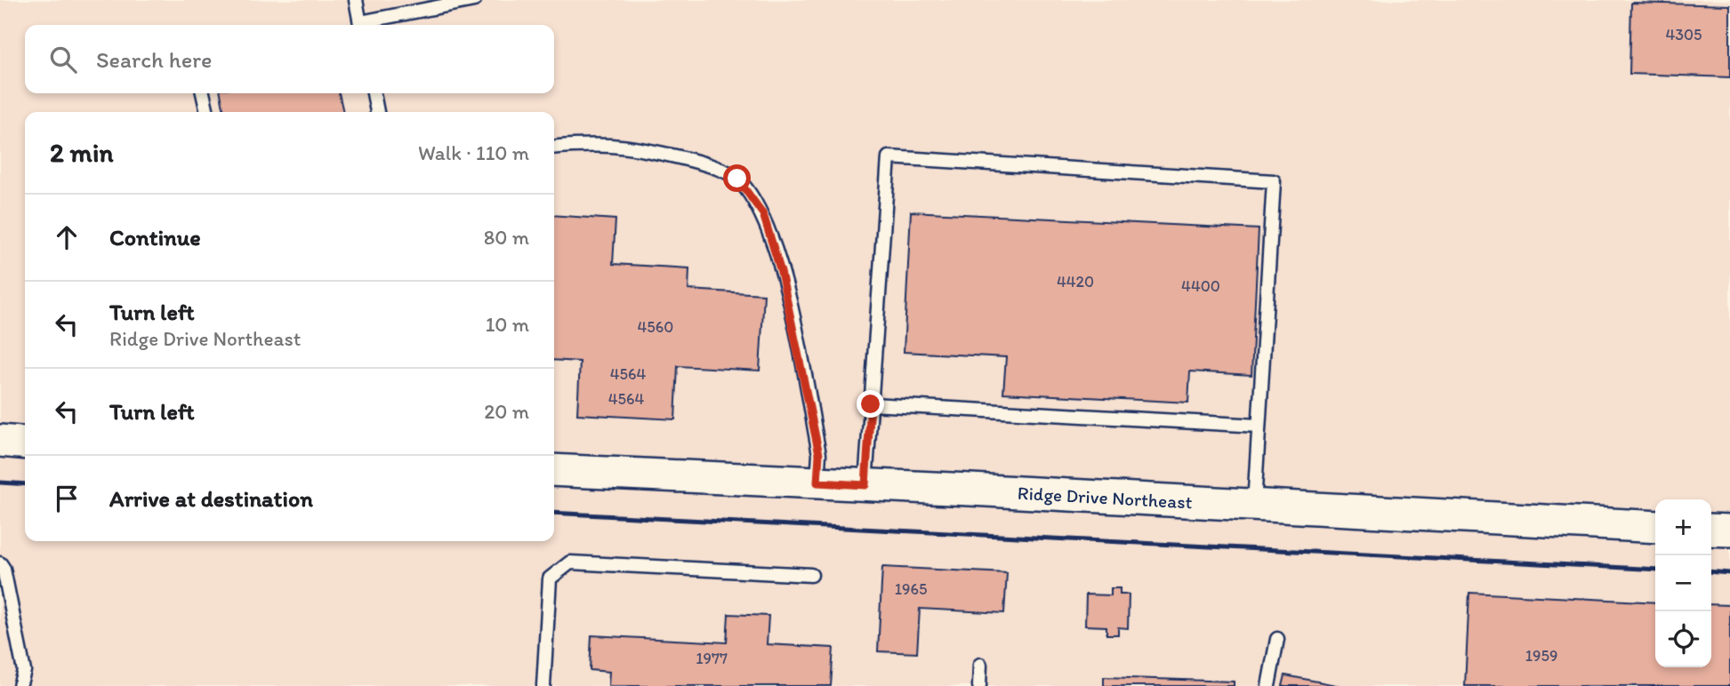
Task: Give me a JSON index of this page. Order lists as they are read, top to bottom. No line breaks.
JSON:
{"streets":{"street":["Ridge Drive Northeast"]},"house_numbers":["4305","4420","4400","4560","4564","4564","1965","1959","1977"],"page":{"search":"Search here","heading":["2 min","Walk · 110 m"],"list":[["Continue","80 m"],["Turn left","Ridge Drive Northeast","10 m"],["Turn left","20 m"],"Arrive at destination"],"map_buttons":["+","−"]}}
